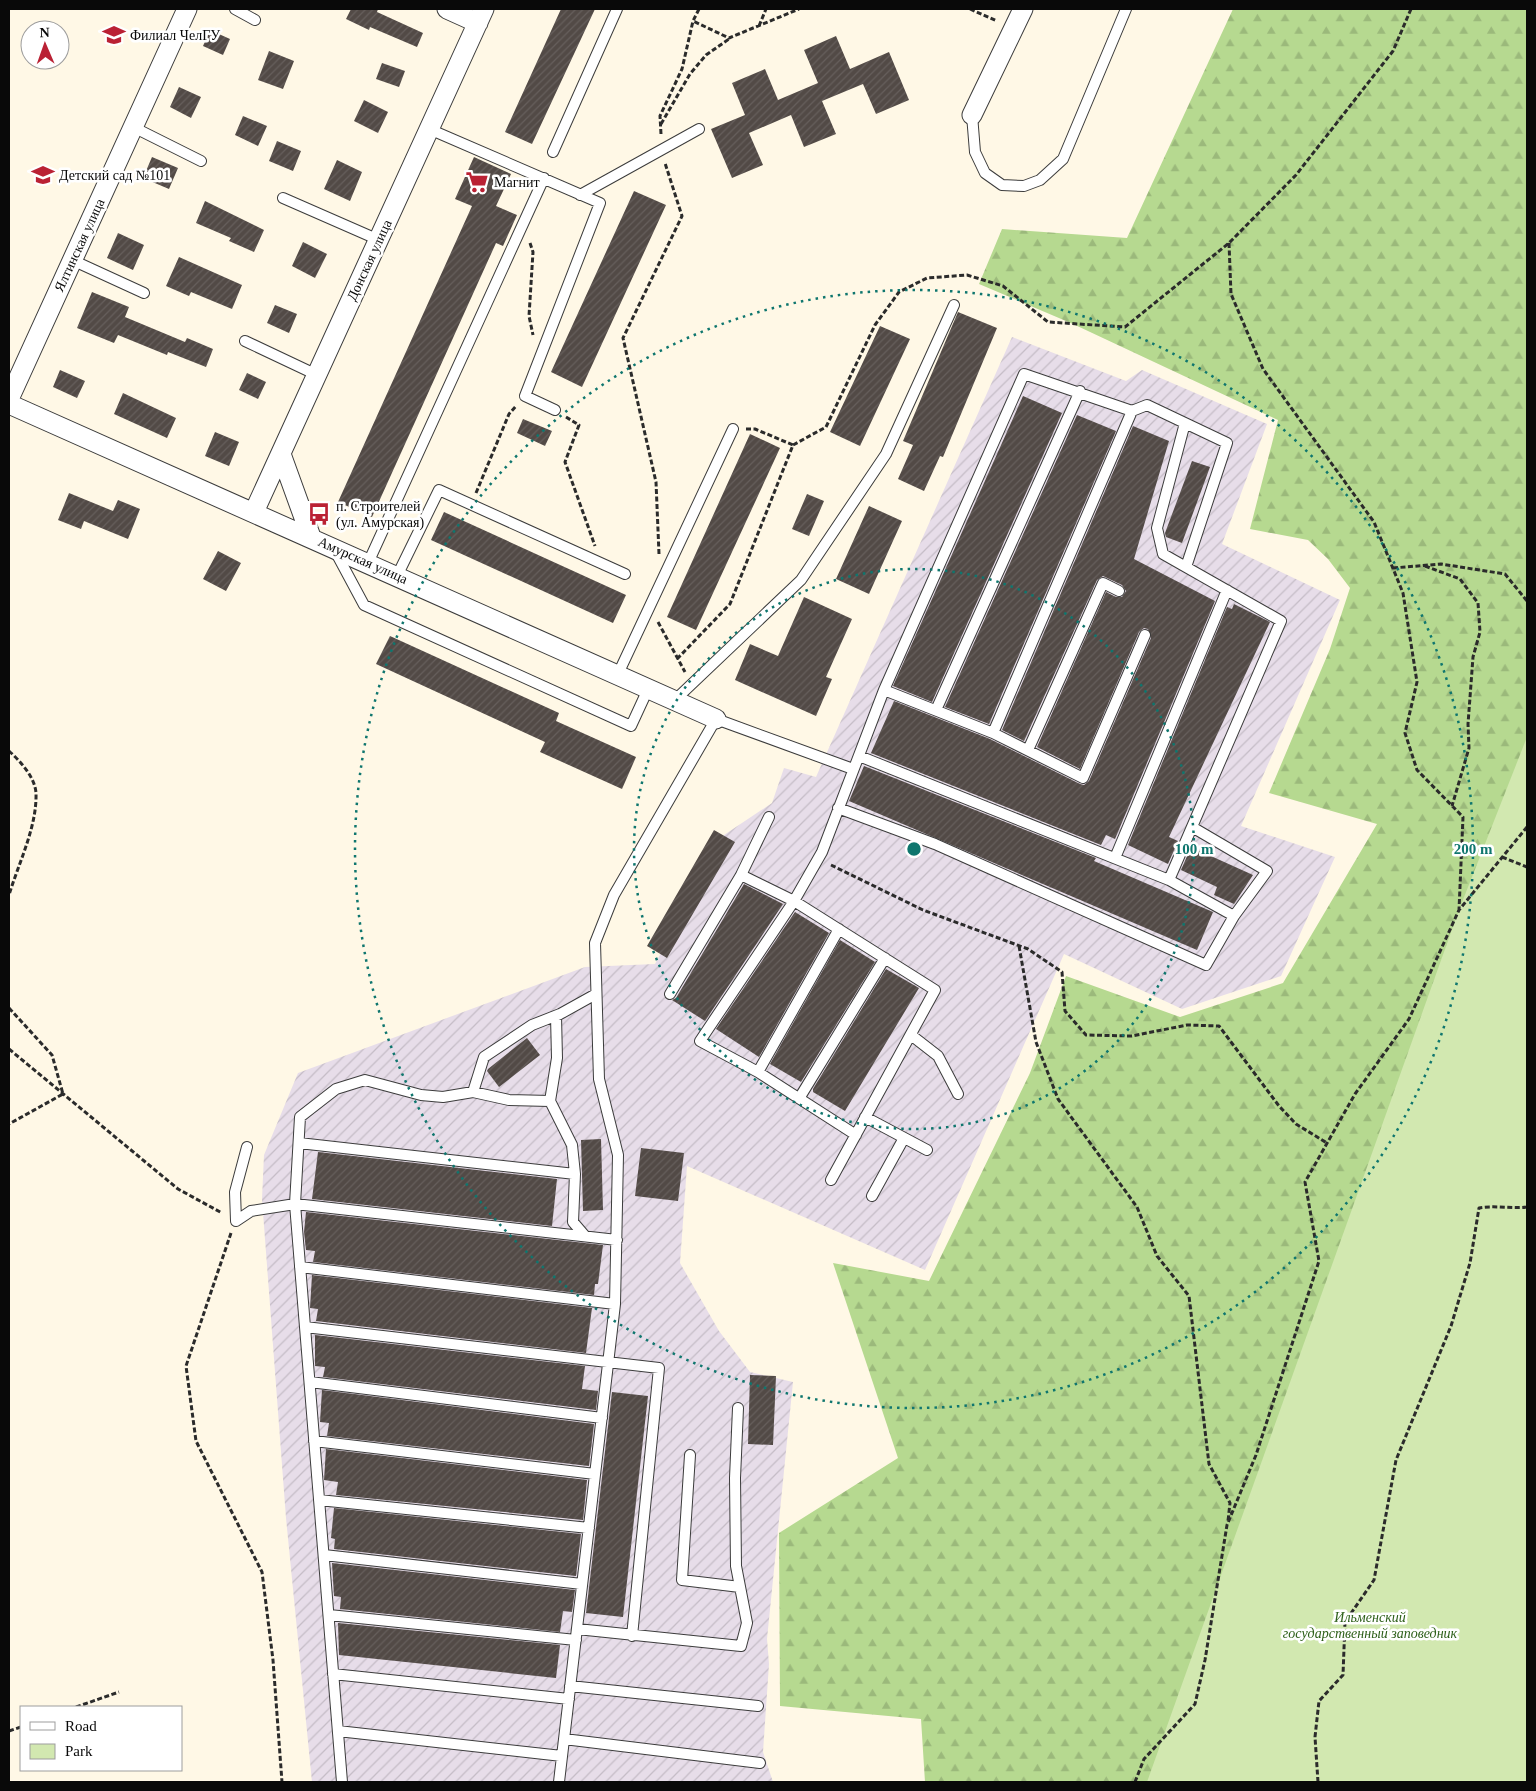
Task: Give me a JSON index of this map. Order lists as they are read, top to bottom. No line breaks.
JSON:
{"streets":{"street":["Ялтинская улица","Донская улица","Амурская улица"]},"crossings":[["Донская улица","Амурская улица"]],"parks":["Ильменский государственный заповедник"],"places":{"school or university":["Филиал ЧелГУ","Детский сад №101"],"supermarket":["Магнит"],"bus stop":["п. Строителей (ул. Амурская)"]},"legend":["Road","Park"],"north":"top","rings":["100 m","200 m"]}
